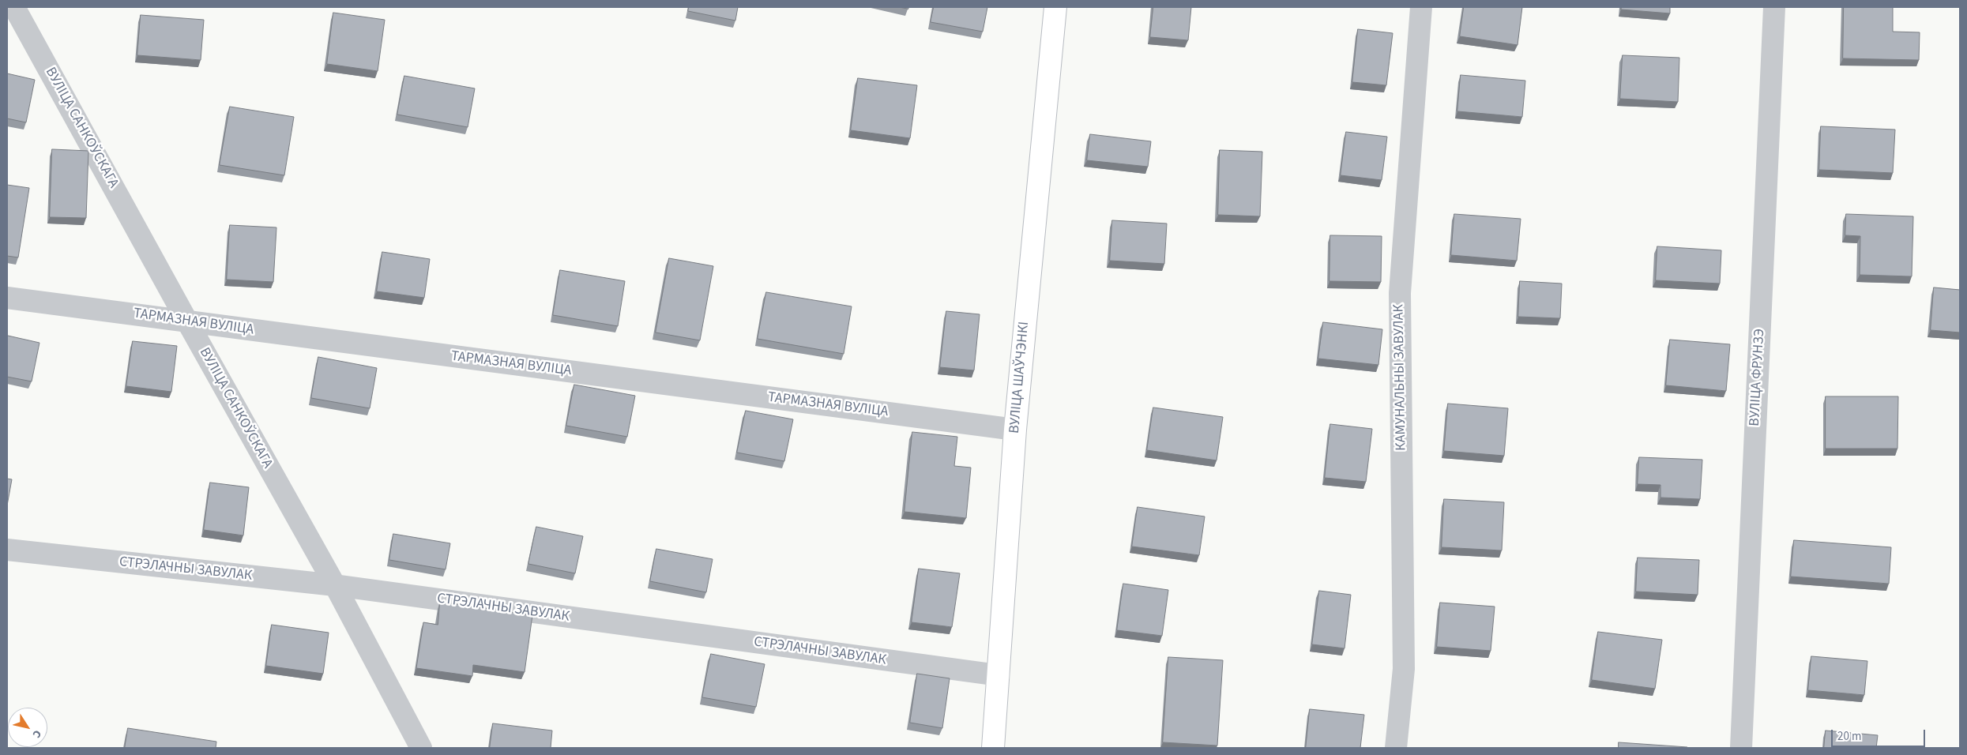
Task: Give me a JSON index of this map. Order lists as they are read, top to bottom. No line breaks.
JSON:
{"streets":{"main road":["ВУЛІЦА ШАЎЧЭНКІ"],"street":["ВУЛІЦА САНКОЎСКАГА","ТАРМАЗНАЯ ВУЛІЦА","КАМУНАЛЬНЫ ЗАВУЛАК","ВУЛІЦА ФРУНЗЭ","СТРЭЛАЧНЫ ЗАВУЛАК"]},"crossings":[["ВУЛІЦА САНКОЎСКАГА","ТАРМАЗНАЯ ВУЛІЦА"],["ВУЛІЦА САНКОЎСКАГА","СТРЭЛАЧНЫ ЗАВУЛАК"],["ТАРМАЗНАЯ ВУЛІЦА","ВУЛІЦА ШАЎЧЭНКІ"],["ВУЛІЦА ШАЎЧЭНКІ","СТРЭЛАЧНЫ ЗАВУЛАК"]],"scale_bar":"20 m","north":"bottom right"}
